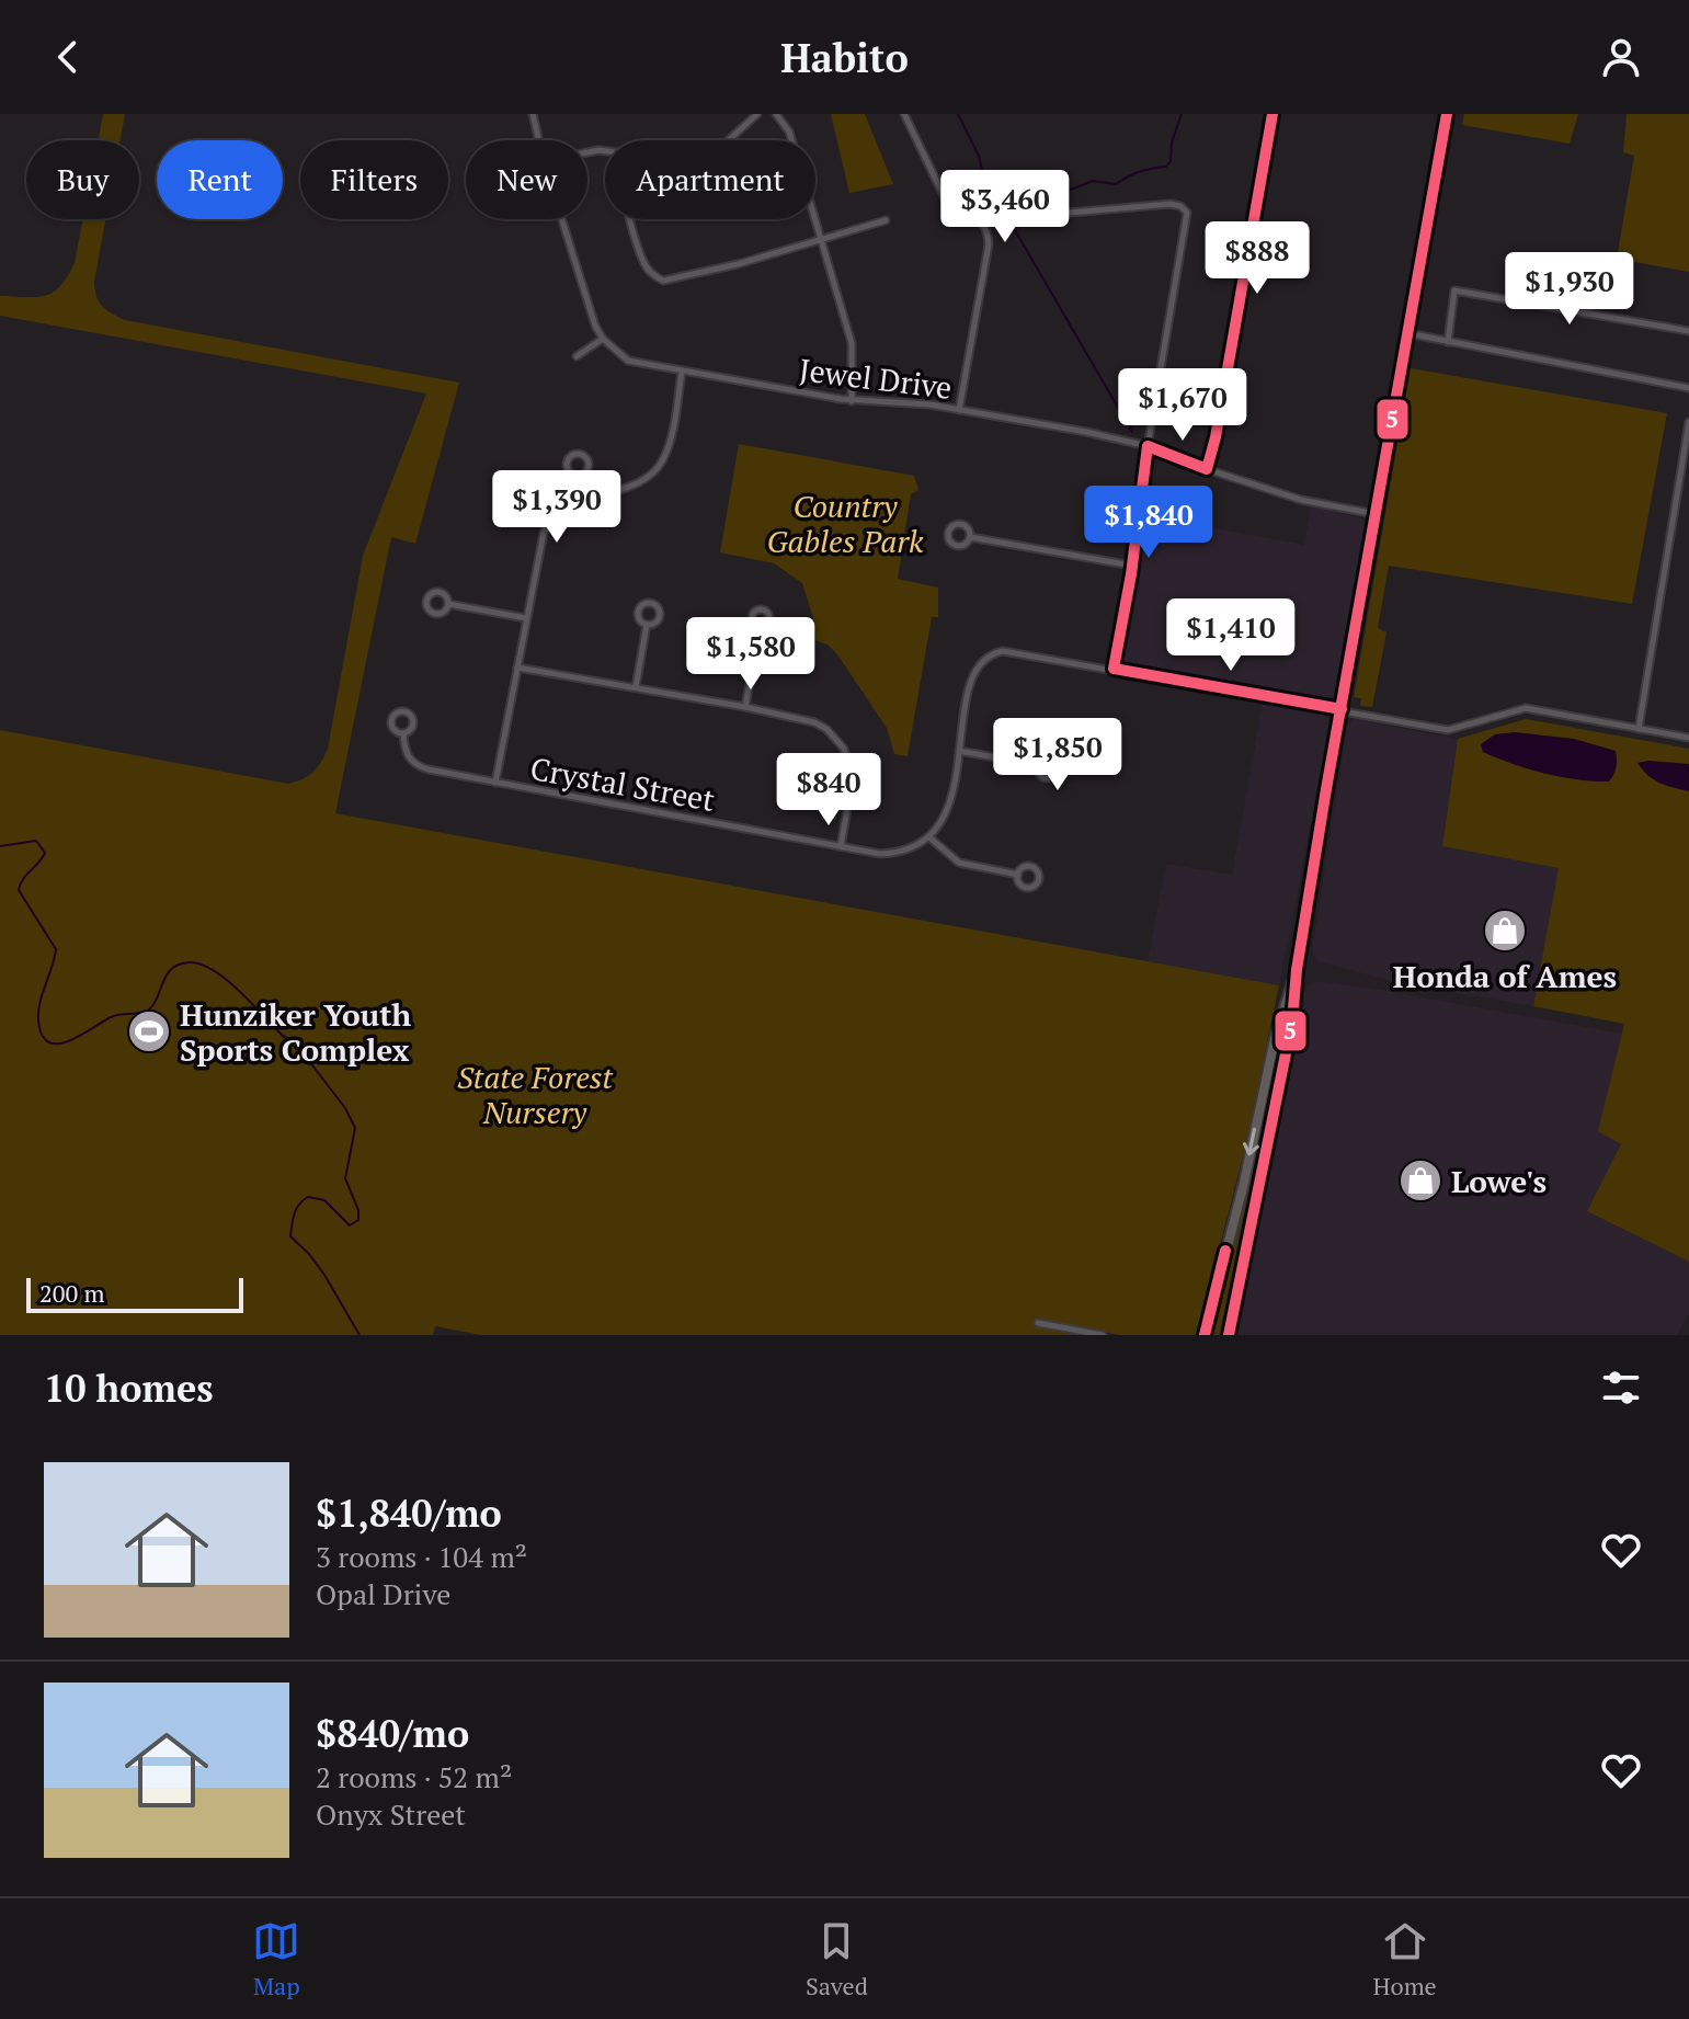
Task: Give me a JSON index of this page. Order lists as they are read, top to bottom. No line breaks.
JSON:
{"streets":{"street":["Jewel Drive","Crystal Street"]},"parks":["Country Gables Park","State Forest Nursery"],"places":{"shop":["Honda of Ames","Lowe's"],"sports":["Hunziker Youth Sports Complex"]},"lines":["transit line 5"],"scale_bar":"200 m","page":{"header":"Habito","chip":["Buy","Rent","Filters","New","Apartment"],"price":["$3,460","$888","$1,930","$1,670","$1,390","$1,840","$1,410","$1,580","$1,850","$840"],"scale":"200 m","heading":"10 homes","list":[{"name":"$1,840/mo","note":"3 rooms · 104 m² · Opal Drive"},{"name":"$840/mo","note":"2 rooms · 52 m² · Onyx Street"}],"tabs":["Map","Saved","Home"]}}
